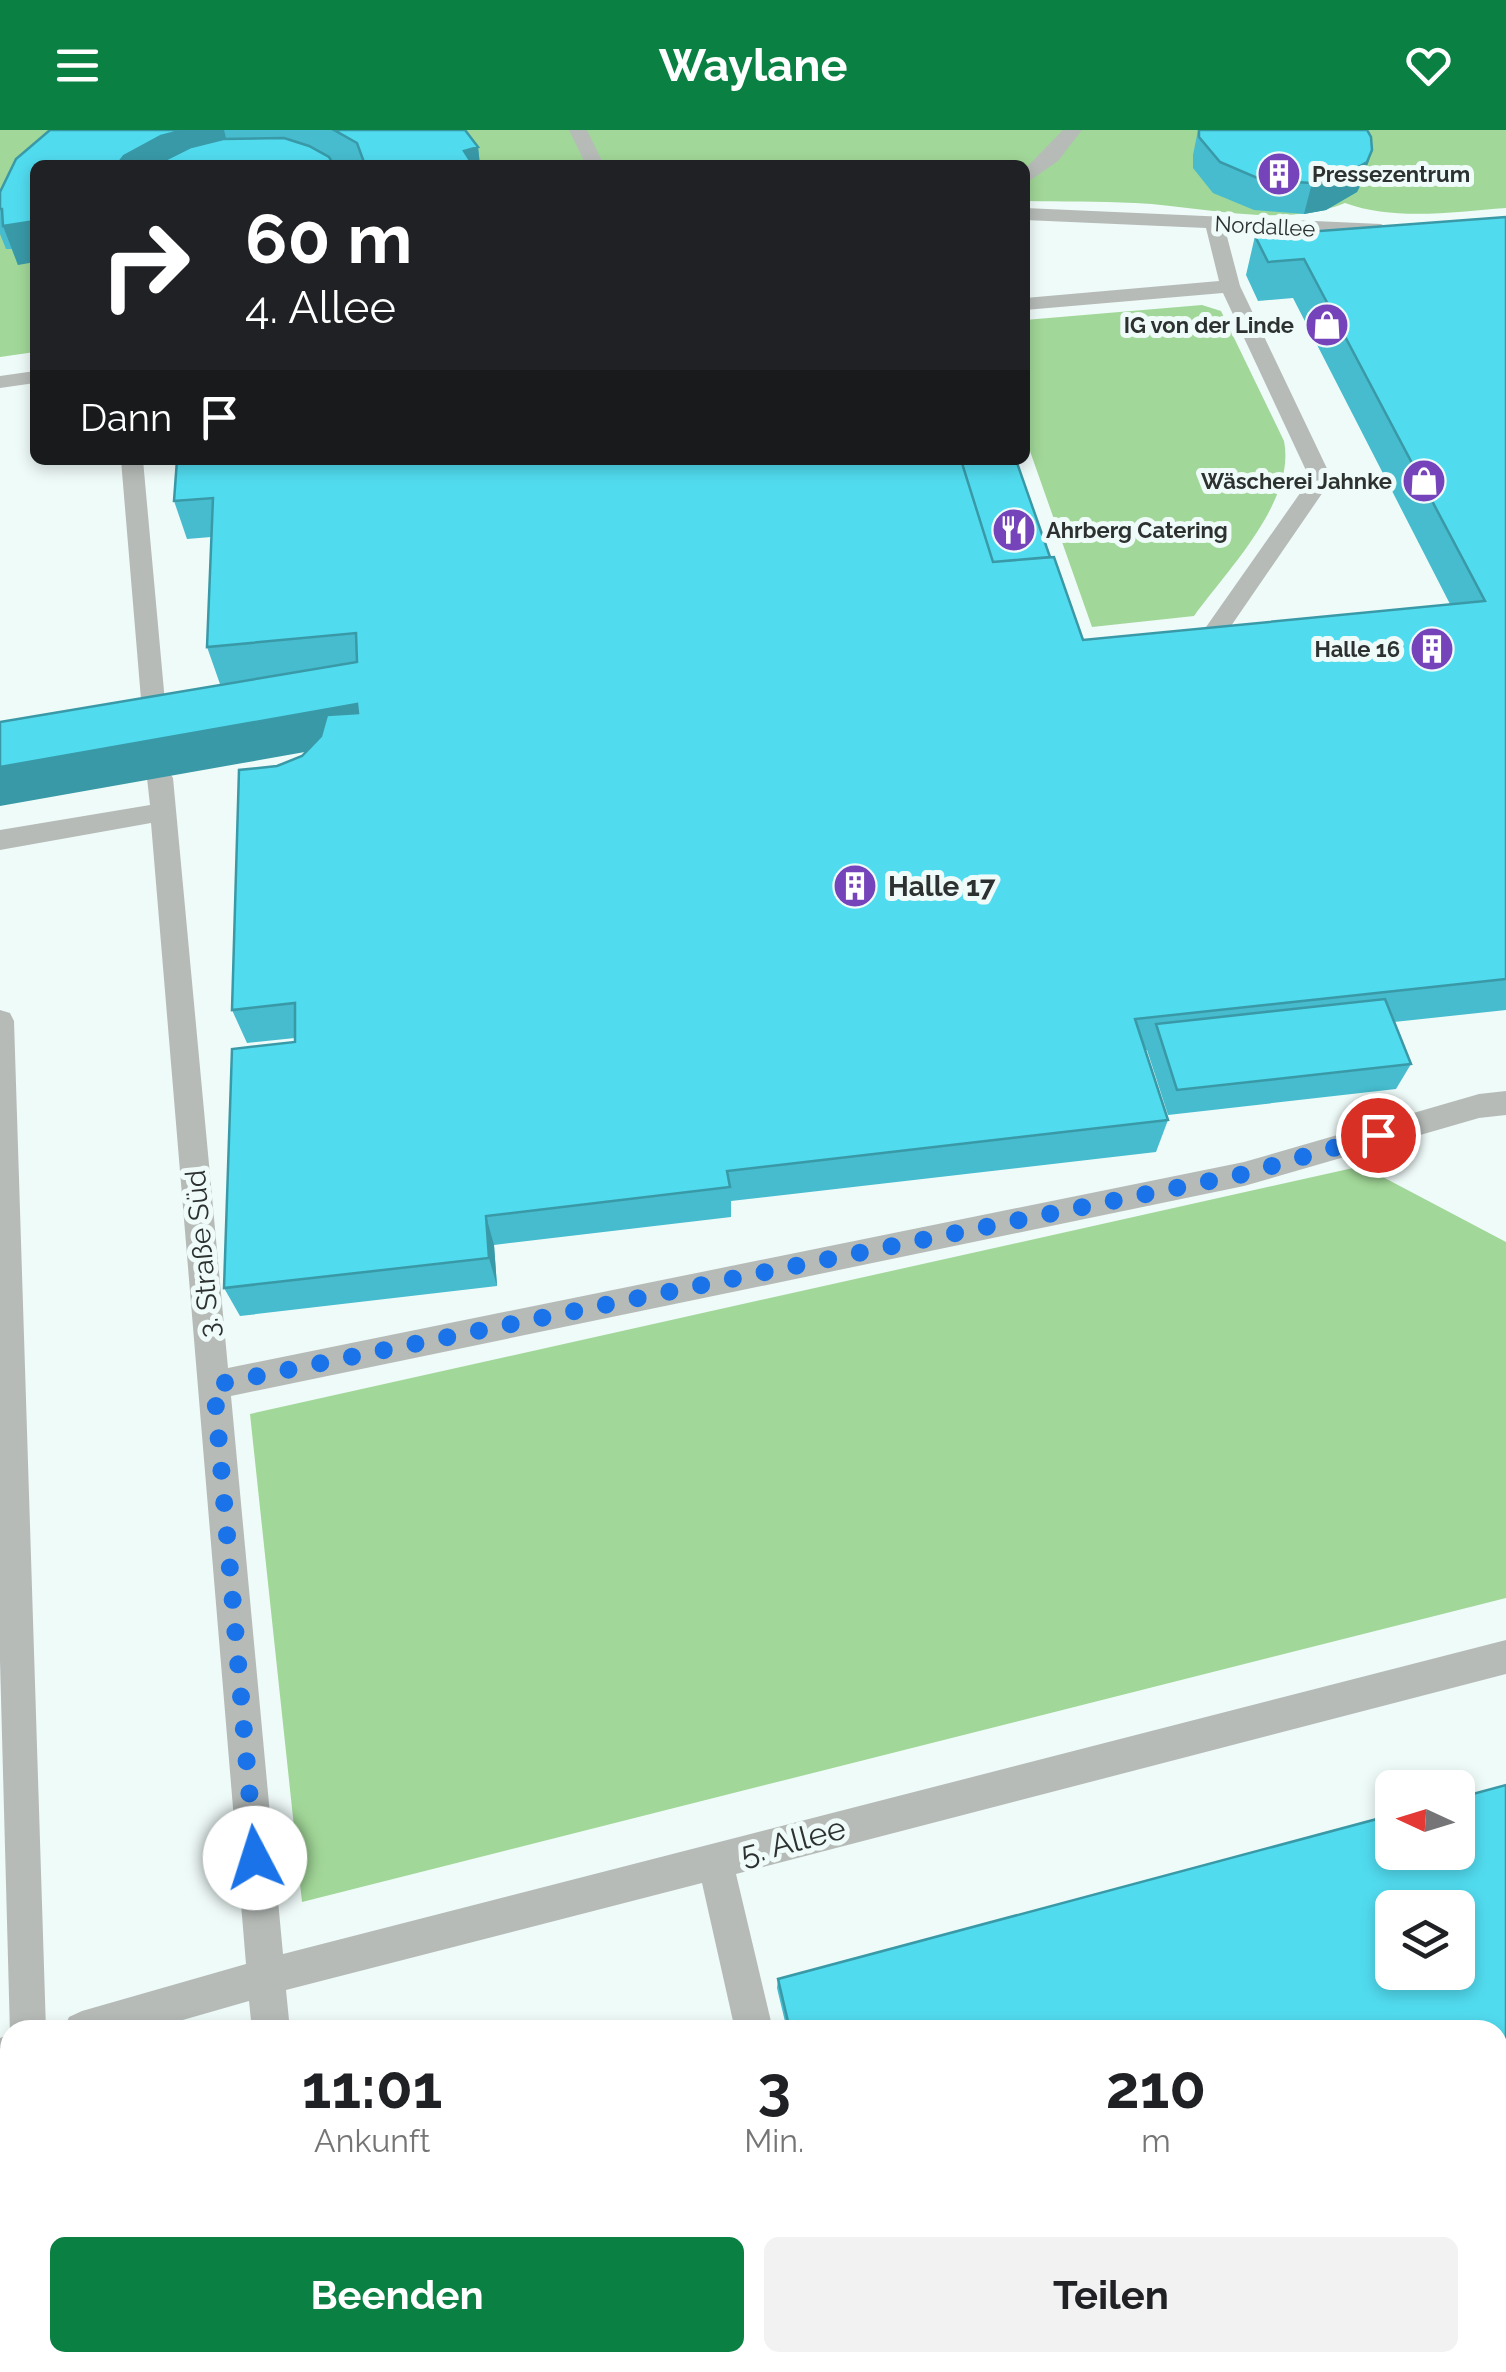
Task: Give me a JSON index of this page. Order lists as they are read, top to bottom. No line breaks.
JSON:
{"streets":{"lane":["Nordallee","3. Straße Süd","5. Allee"]},"crossings":[["3. Straße Süd","5. Allee"]],"places":{"building":["Pressezentrum","Halle 16","Halle 17"],"shop":["IG von der Linde","Wäscherei Jahnke"],"restaurant":["Ahrberg Catering"]},"north":"left","page":{"header":"Waylane","turn":["60 m","4. Allee"],"then":"Dann","eta":["11:01","Ankunft","3","Min.","210","m"],"buttons":["Beenden","Teilen"]}}
